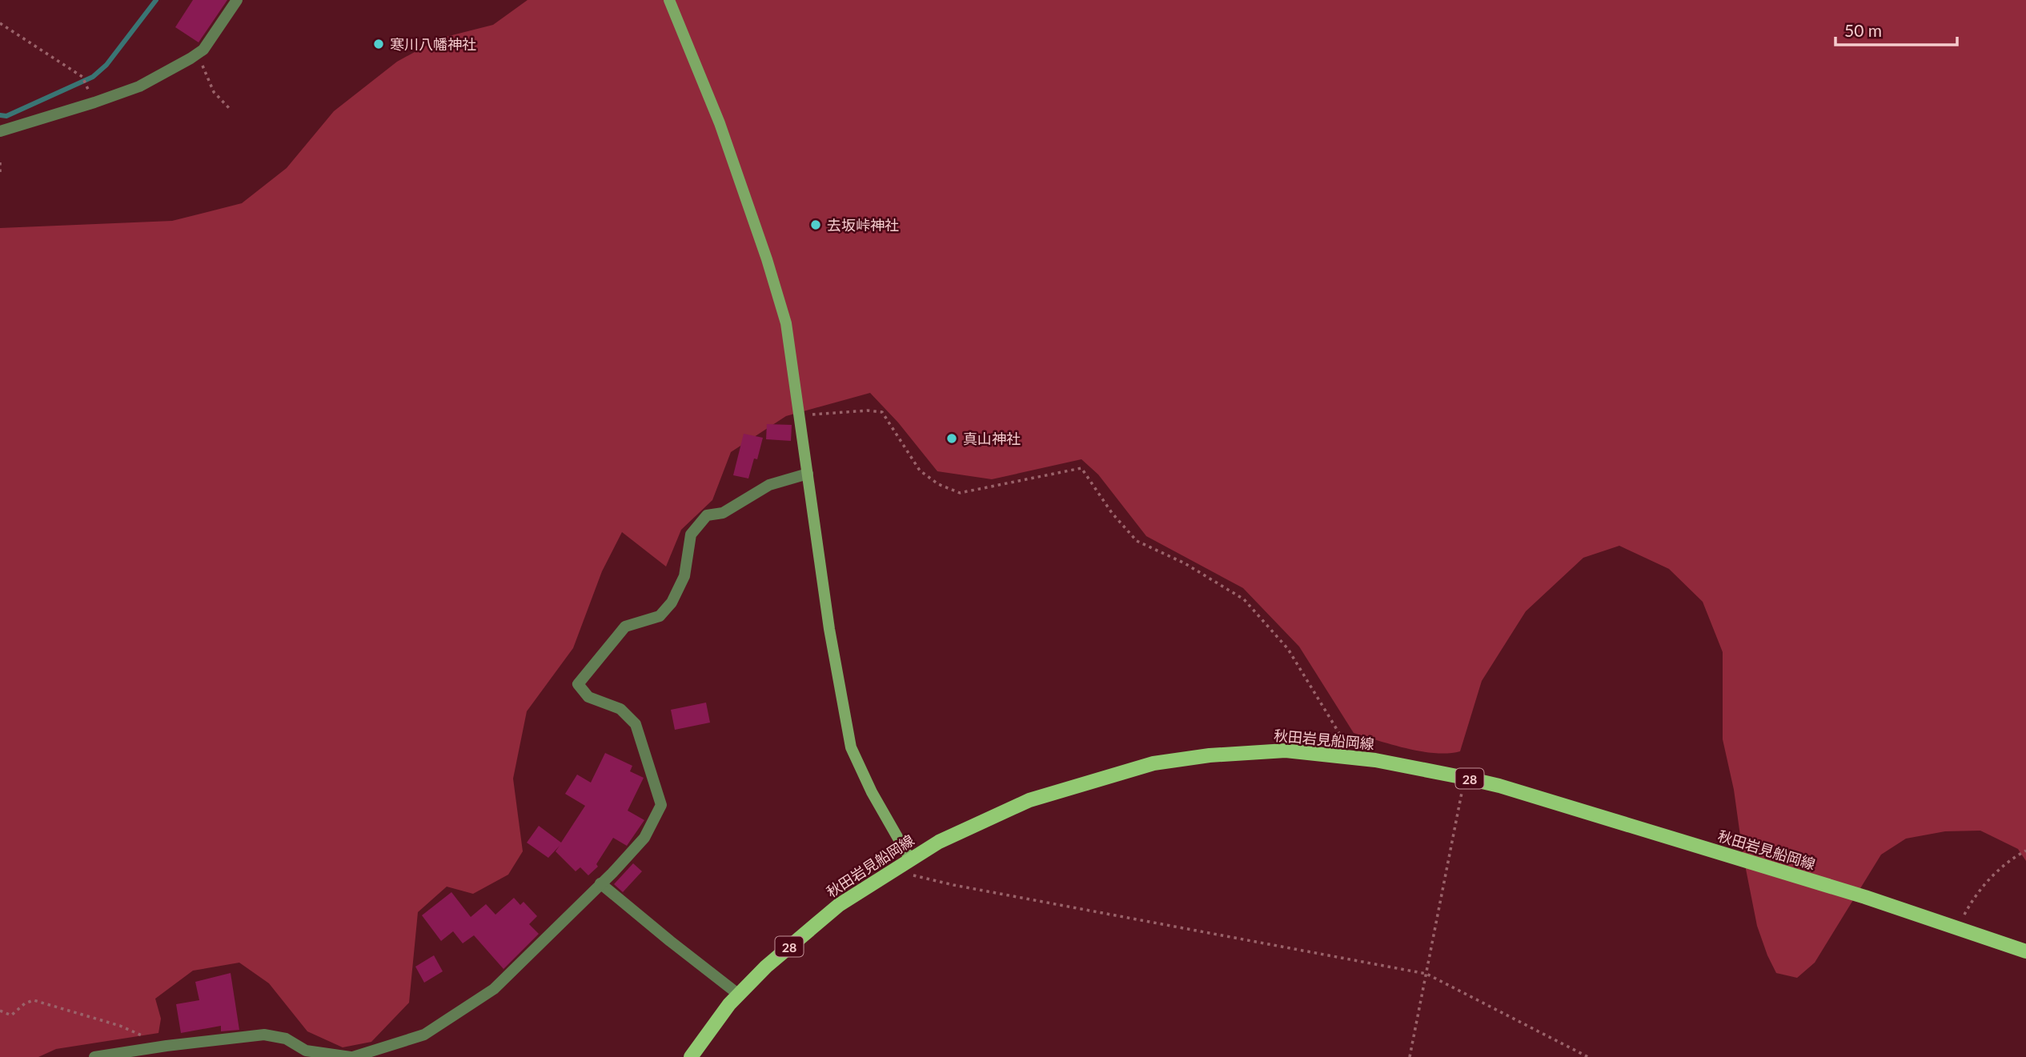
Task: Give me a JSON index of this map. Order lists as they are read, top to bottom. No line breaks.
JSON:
{"streets":{"main road":["秋田岩見船岡線","28"]},"places":["寒川八幡神社","去坂峠神社","真山神社"],"scale_bar":"50 m"}
